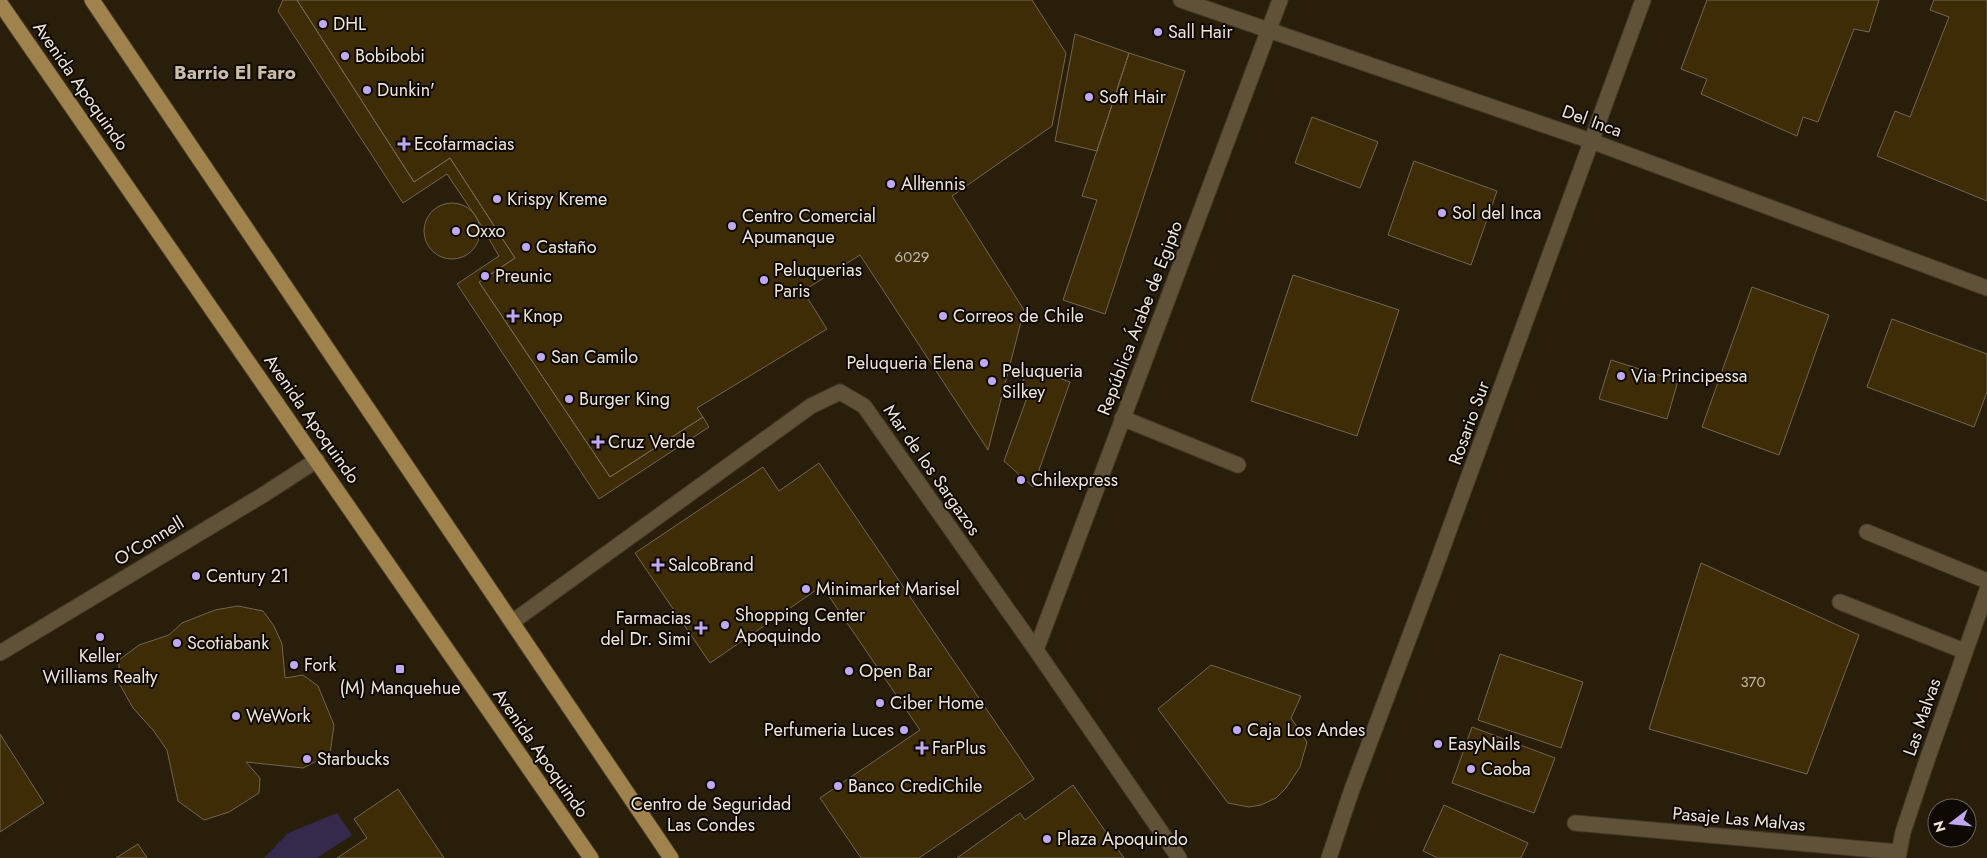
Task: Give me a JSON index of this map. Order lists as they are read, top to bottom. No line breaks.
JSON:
{"streets":{"main road":["Avenida Apoquindo"],"street":["Del Inca","República Árabe de Egipto","Rosario Sur","Mar de los Sargazos","O'Connell","Las Malvas","Pasaje Las Malvas"]},"crossings":[["Avenida Apoquindo","O'Connell"],["Del Inca","República Árabe de Egipto"],["Del Inca","Rosario Sur"],["República Árabe de Egipto","Mar de los Sargazos"],["Las Malvas","Pasaje Las Malvas"]],"districts":["Barrio El Faro"],"places":{"other":["DHL","Sall Hair","Bobibobi","Dunkin'","Soft Hair","Alltennis","Krispy Kreme","Sol del Inca","Centro Comercial Apumanque","Oxxo","Castaño","Preunic","Peluquerias Paris","Correos de Chile","San Camilo","Peluqueria Elena","Via Principessa","Peluqueria Silkey","Burger King","Chilexpress","Century 21","Minimarket Marisel","Shopping Center Apoquindo","Keller Williams Realty","Scotiabank","Fork","Open Bar","Ciber Home","WeWork","Perfumeria Luces","Caja Los Andes","EasyNails","Starbucks","Caoba","Centro de Seguridad Las Condes","Banco CrediChile","Plaza Apoquindo"],"health":["Ecofarmacias","Knop","Cruz Verde","SalcoBrand","Farmacias del Dr. Simi","FarPlus"],"transit":["(M) Manquehue"]},"house_numbers":["6029","370"],"north":"left"}
